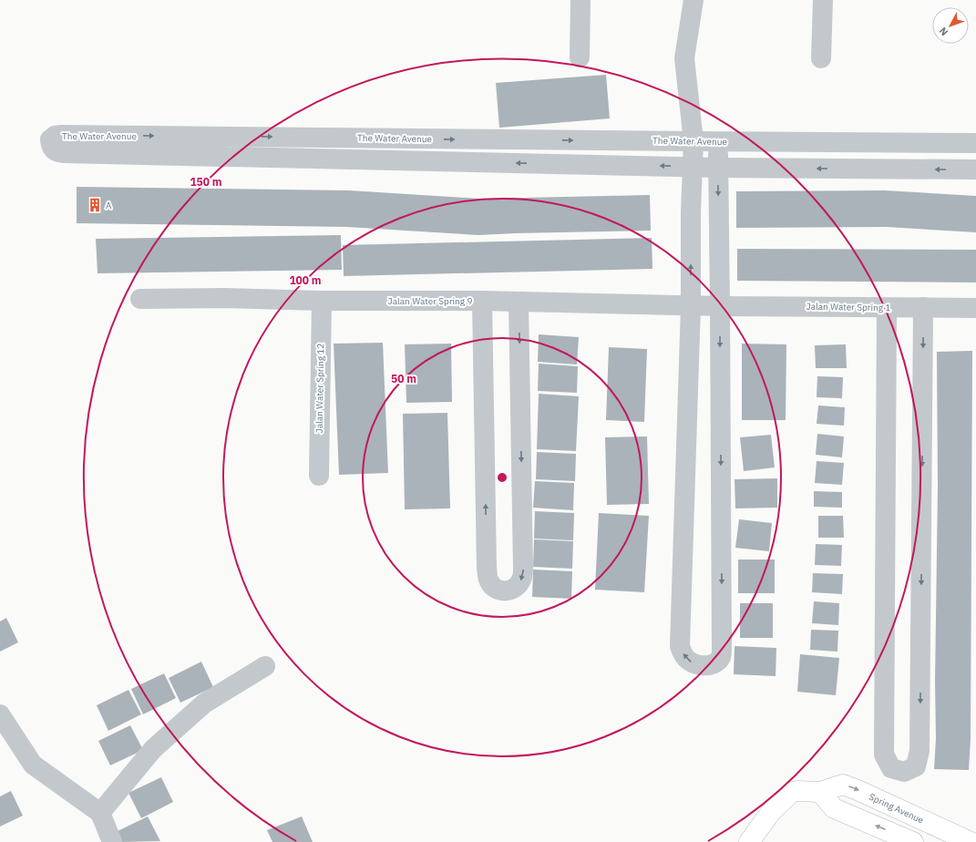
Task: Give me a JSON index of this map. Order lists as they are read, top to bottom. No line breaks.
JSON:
{"streets":{"street":["The Water Avenue","Jalan Water Spring 9","Jalan Water Spring 1","Jalan Water Spring 12","Spring Avenue"]},"crossings":[["Jalan Water Spring 9","Jalan Water Spring 1"],["Jalan Water Spring 9","Jalan Water Spring 12"]],"places":{"building":["A"]},"north":"bottom left","rings":["150 m","100 m","50 m"]}
